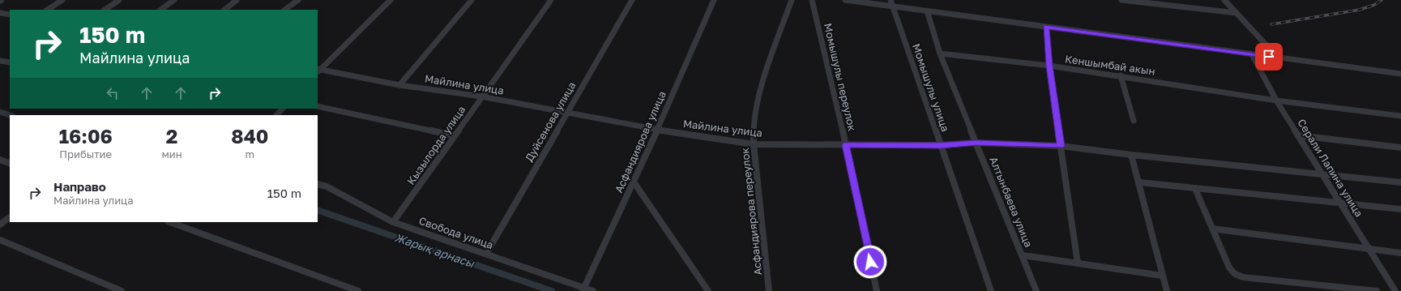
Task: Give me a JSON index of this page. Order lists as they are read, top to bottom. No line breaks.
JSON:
{"streets":{"street":["Кеншымбай акын","Момышулы переулок","Майлина улица","Момышулы улица","Дуйсенова улица","Асфандиярова улица","Кызылорда улица","Серали Лапина улица","Алтынбаева улица","Асфандиярова переулок","Свобода улица"]},"crossings":[["Кеншымбай акын","Серали Лапина улица"],["Кеншымбай акын","Алтынбаева улица"],["Момышулы переулок","Майлина улица"],["Майлина улица","Момышулы улица"],["Майлина улица","Дуйсенова улица"],["Майлина улица","Асфандиярова улица"],["Майлина улица","Кызылорда улица"],["Майлина улица","Серали Лапина улица"],["Майлина улица","Алтынбаева улица"],["Майлина улица","Асфандиярова переулок"],["Дуйсенова улица","Свобода улица"],["Асфандиярова улица","Свобода улица"],["Кызылорда улица","Свобода улица"]],"water":["Жарық арнасы"],"page":{"turn":["150 m","Майлина улица"],"eta":["16:06","Прибытие","2","мин","840","m"],"list":[{"name":"Направо","note":"Майлина улица","value":"150 m"}]}}
